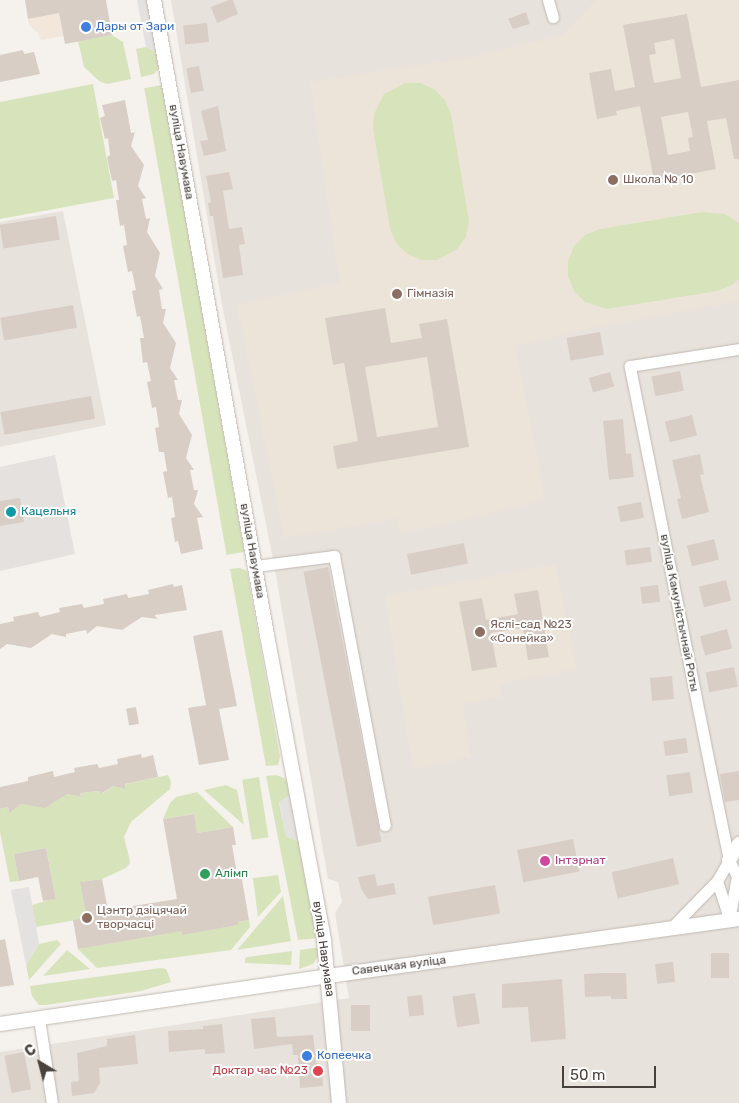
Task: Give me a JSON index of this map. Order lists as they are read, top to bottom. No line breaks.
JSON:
{"streets":{"street":["вуліца Навумава","вуліца Камуністычнай Роты","Савецкая вуліца"]},"crossings":[["вуліца Навумава","Савецкая вуліца"]],"places":["Дары от Зари","Школа № 10","Гімназія","Кацельня","Яслі-сад №23 «Сонейка»","Інтэрнат","Алімп","Цэнтр дзіцячай творчасці","Копеечка","Доктар час №23"],"scale_bar":"50 m","north":"top left"}
